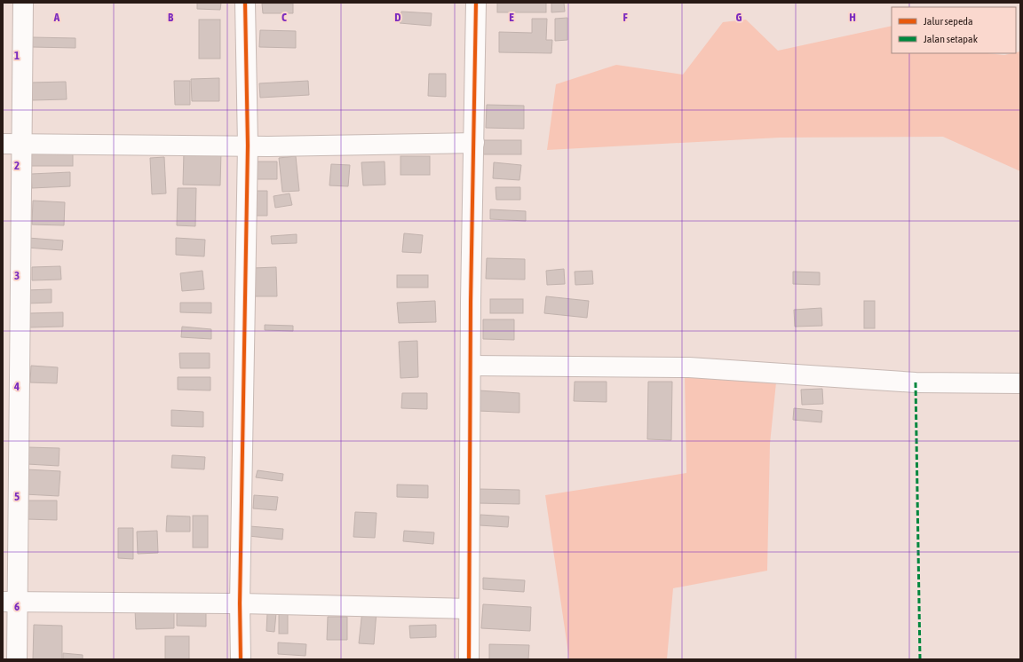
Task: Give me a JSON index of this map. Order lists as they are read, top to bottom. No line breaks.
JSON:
{"legend":["Jalur sepeda","Jalan setapak"],"grid":{"columns":["A","B","C","D","E","F","G","H"],"rows":["1","2","3","4","5","6"]}}
